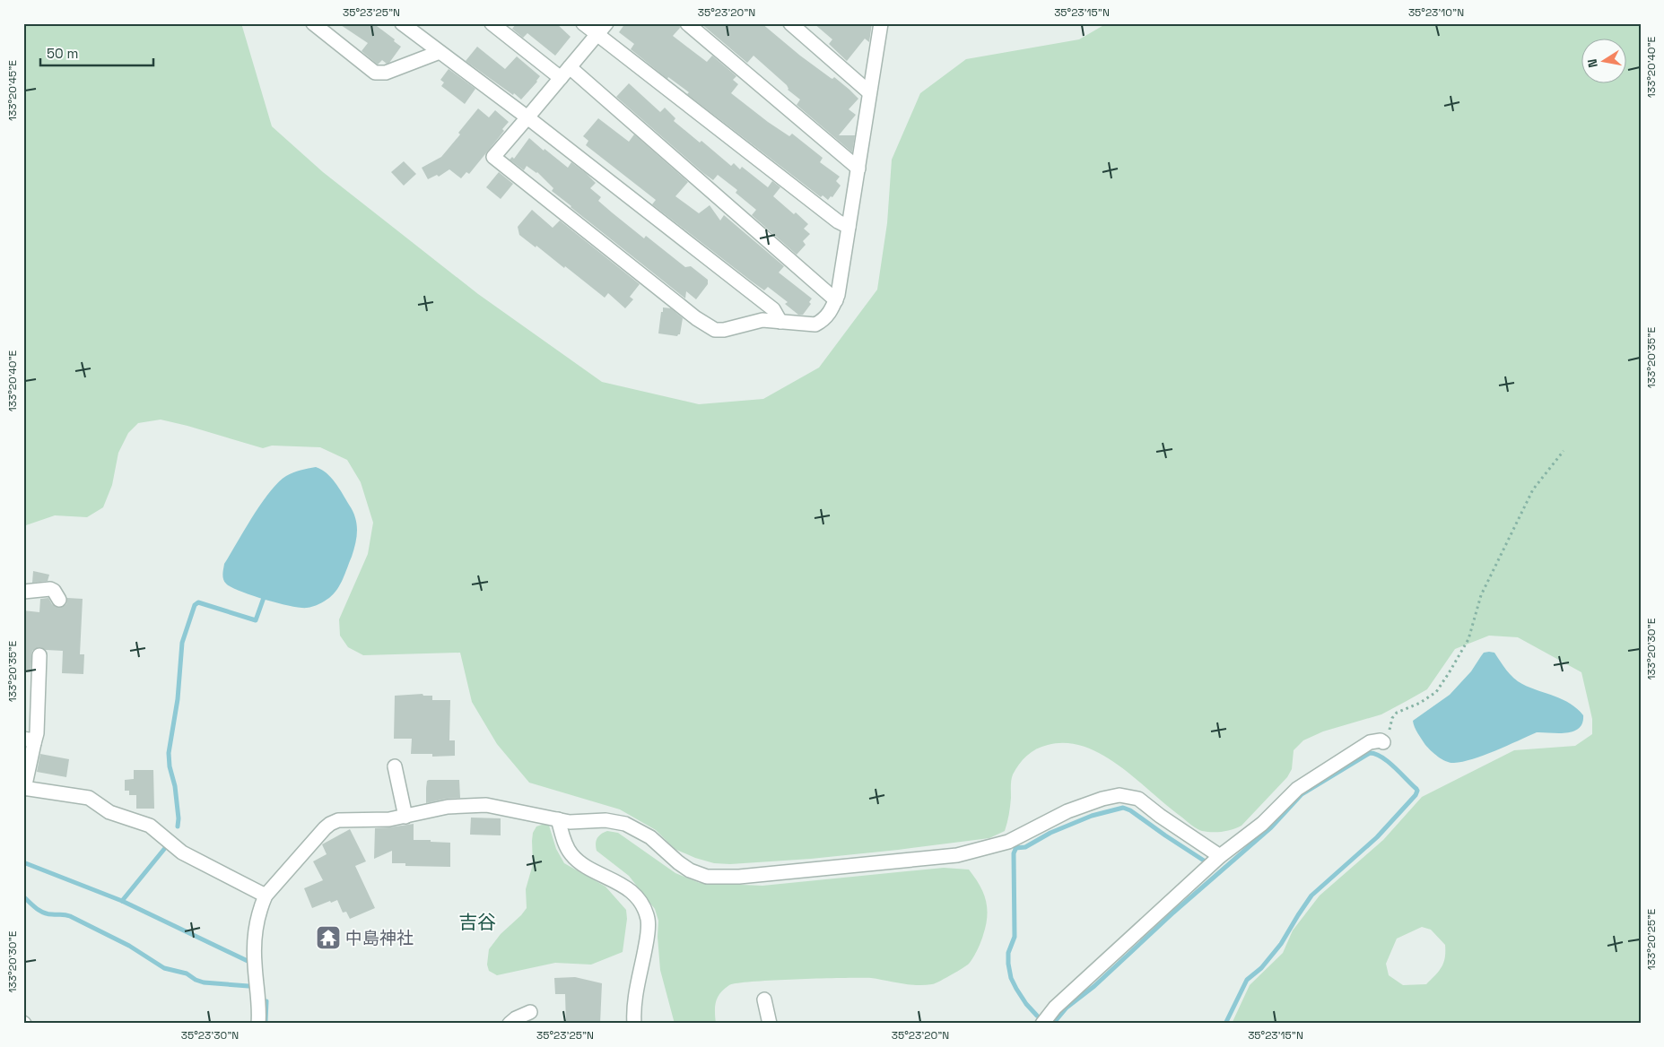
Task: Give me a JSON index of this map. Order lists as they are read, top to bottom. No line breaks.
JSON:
{"districts":["吉谷"],"places":{"temple":["中島神社"]},"scale_bar":"50 m","north":"left","coordinates":["35°23'25\"N","35°23'20\"N","35°23'15\"N","35°23'10\"N","133°20'40\"E","133°20'45\"E","133°20'35\"E","133°20'30\"E","133°20'25\"E","35°23'30\"N"]}
